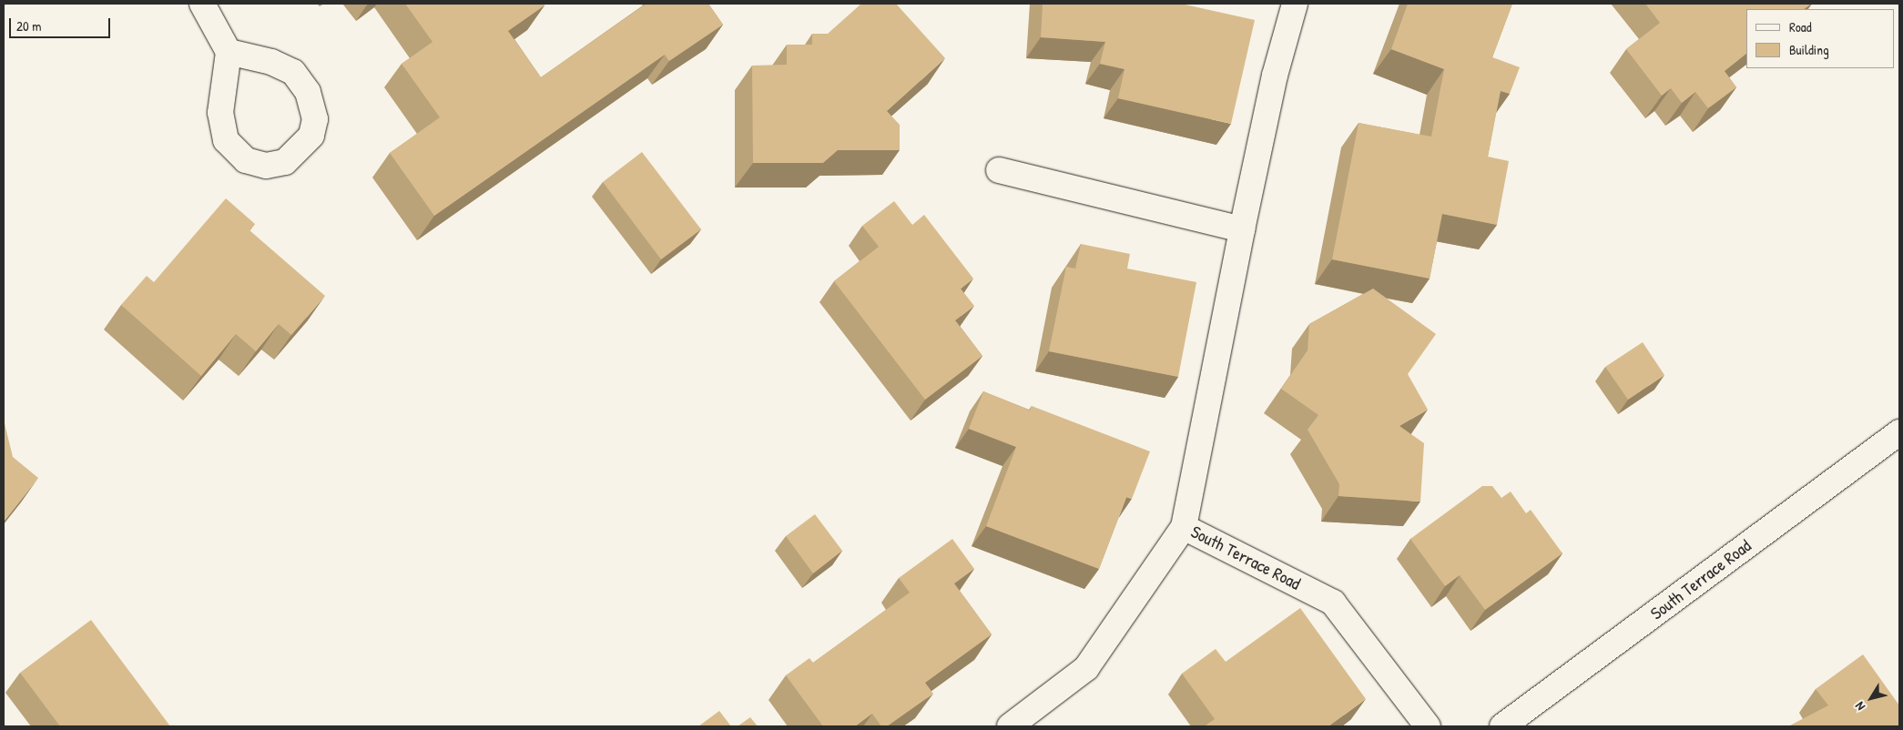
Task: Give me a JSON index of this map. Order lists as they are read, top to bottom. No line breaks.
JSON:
{"streets":{"street":["South Terrace Road"]},"legend":["Road","Building"],"scale_bar":"20 m","north":"bottom left"}
